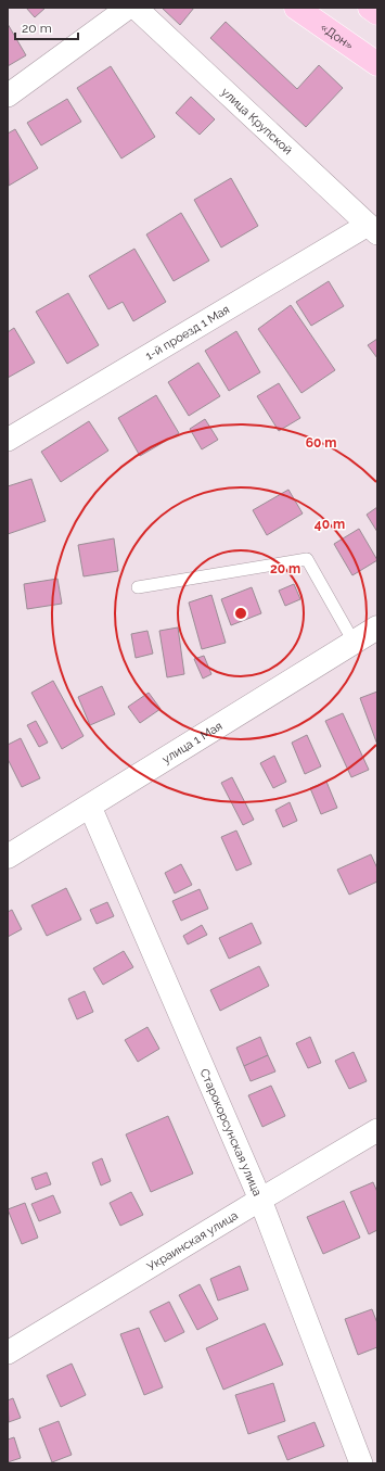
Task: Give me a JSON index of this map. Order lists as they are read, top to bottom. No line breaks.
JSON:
{"streets":{"highway":["«Дон»"],"street":["улица Крупской","1-й проезд 1 Мая","улица 1 Мая","Старокорсунская улица","Украинская улица"]},"crossings":[["улица Крупской","1-й проезд 1 Мая"],["улица 1 Мая","Старокорсунская улица"],["Старокорсунская улица","Украинская улица"]],"scale_bar":"20 m","rings":["60 m","40 m","20 m"]}
